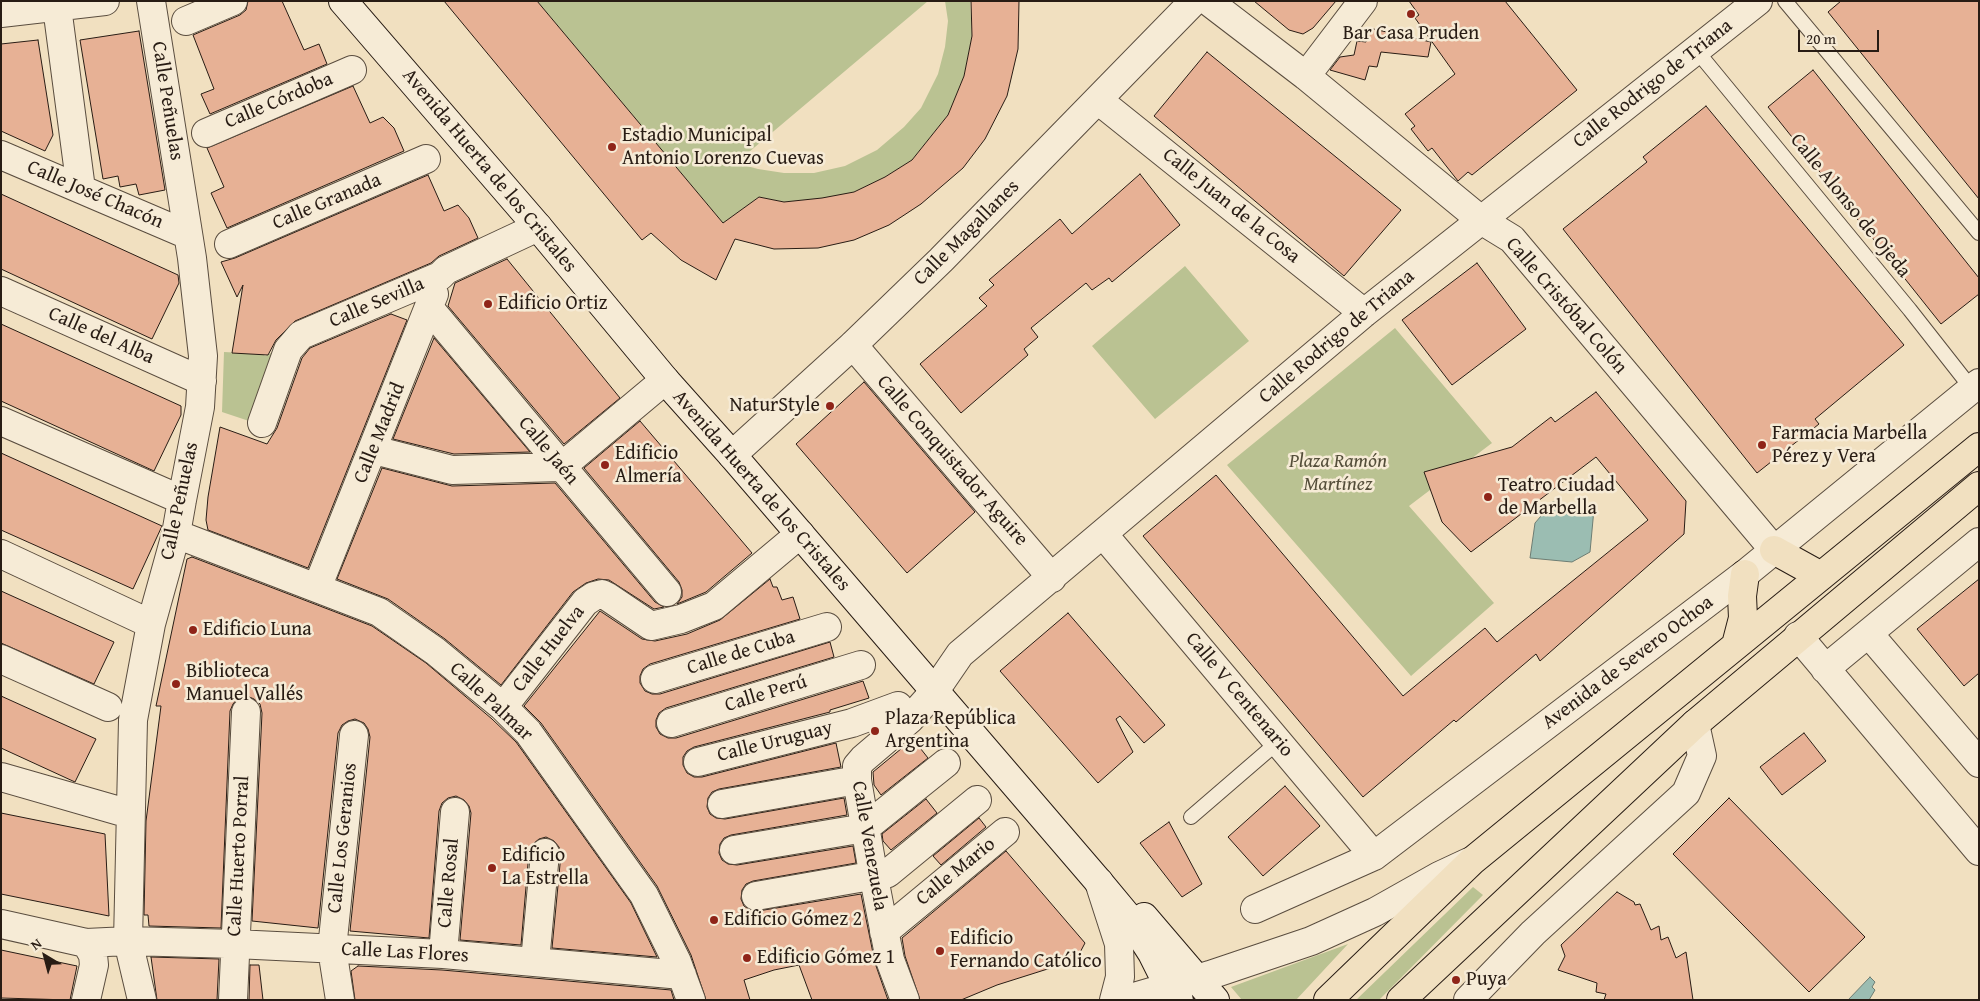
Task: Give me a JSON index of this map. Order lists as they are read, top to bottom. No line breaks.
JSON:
{"streets":{"street":["Calle Rodrigo de Triana","Calle Peñuelas","Calle Córdoba","Avenida Huerta de los Cristales","Calle José Chacón","Calle Granada","Calle Juan de la Cosa","Calle Magallanes","Calle Sevilla","Calle Cristóbal Colón","Calle del Alba","Calle Madrid","Calle Jaén","Calle Conquistador Aguire","Calle Huelva","Calle de Cuba","Avenida de Severo Ochoa","Calle Perú","Calle V Centenario","Calle Palmar","Calle Uruguay","Calle Los Geranios","Calle Venezuela","Calle Huerto Porral","Calle Mario","Calle Rosal","Calle Las Flores"],"lane":["Calle Alonso de Ojeda"]},"crossings":[["Calle Rodrigo de Triana","Avenida Huerta de los Cristales"],["Calle Rodrigo de Triana","Calle Juan de la Cosa"],["Calle Rodrigo de Triana","Calle Alonso de Ojeda"],["Calle Rodrigo de Triana","Calle Cristóbal Colón"],["Calle Rodrigo de Triana","Calle Conquistador Aguire"],["Calle Rodrigo de Triana","Calle V Centenario"],["Calle Rodrigo de Triana","Calle Venezuela"],["Calle Peñuelas","Calle José Chacón"],["Calle Peñuelas","Calle del Alba"],["Calle Peñuelas","Calle Palmar"],["Calle Peñuelas","Calle Las Flores"],["Avenida Huerta de los Cristales","Calle Magallanes"],["Avenida Huerta de los Cristales","Calle Sevilla"],["Avenida Huerta de los Cristales","Calle Huelva"],["Avenida Huerta de los Cristales","Calle Venezuela"],["Calle Juan de la Cosa","Calle Magallanes"],["Calle Alonso de Ojeda","Avenida de Severo Ochoa"],["Calle Magallanes","Calle Conquistador Aguire"],["Calle Sevilla","Calle Madrid"],["Calle Cristóbal Colón","Avenida de Severo Ochoa"],["Calle Madrid","Calle Jaén"],["Calle Madrid","Calle Palmar"],["Calle Huelva","Calle Palmar"],["Avenida de Severo Ochoa","Calle V Centenario"],["Calle Palmar","Calle Las Flores"],["Calle Los Geranios","Calle Las Flores"],["Calle Venezuela","Calle Mario"],["Calle Huerto Porral","Calle Las Flores"],["Calle Rosal","Calle Las Flores"]],"parks":["Plaza Ramón Martínez"],"places":["Bar Casa Pruden","Estadio Municipal Antonio Lorenzo Cuevas","Edificio Ortiz","NaturStyle","Farmacia Marbella Pérez y Vera","Edificio Almería","Teatro Ciudad de Marbella","Edificio Luna","Biblioteca Manuel Vallés","Plaza República Argentina","Edificio La Estrella","Edificio Gómez 2","Edificio Fernando Católico","Edificio Gómez 1","Puya"],"scale_bar":"20 m","north":"top left"}
